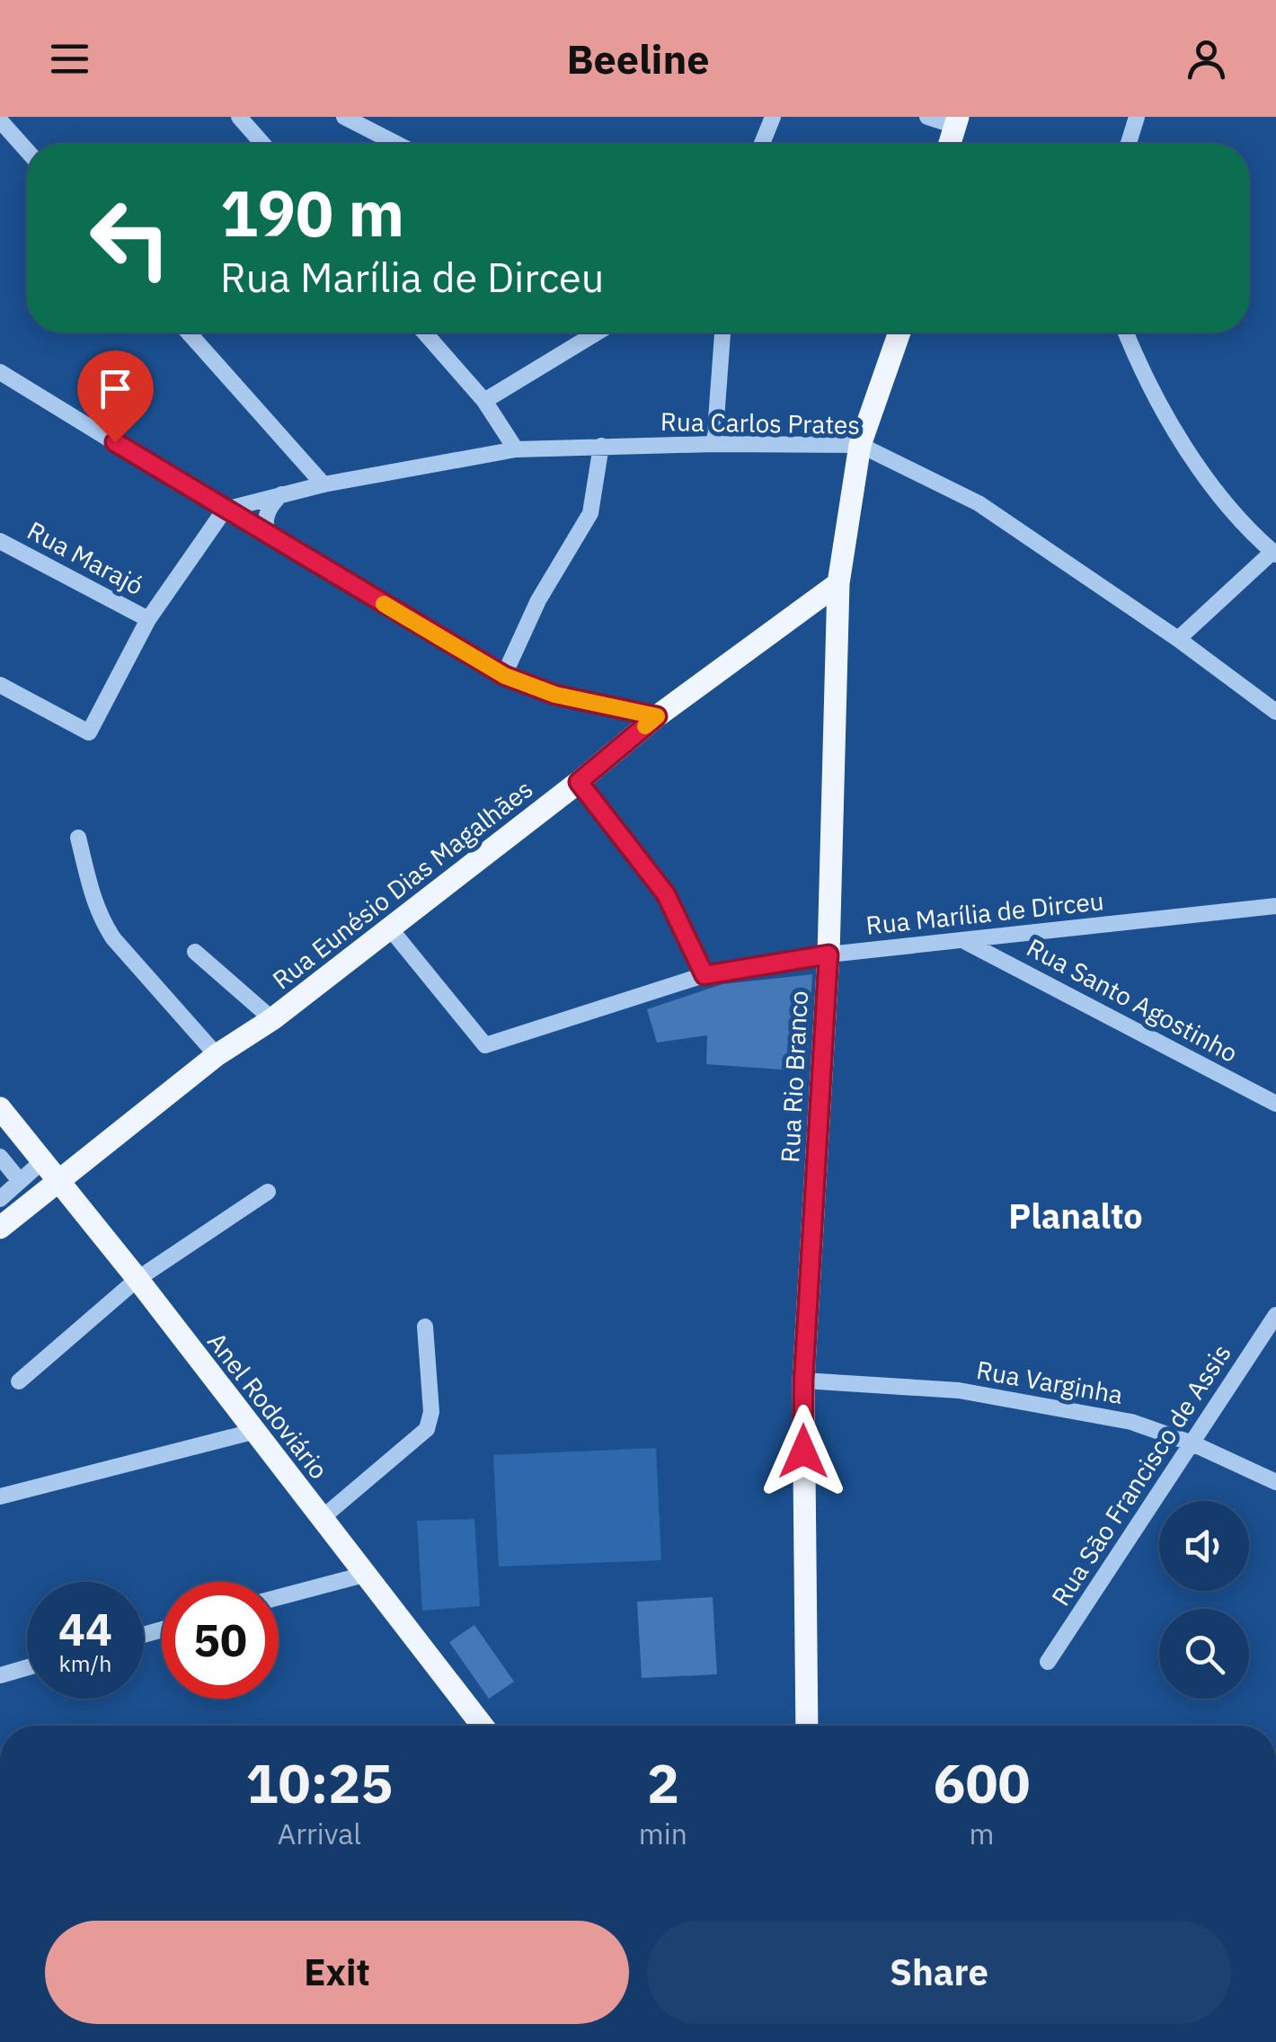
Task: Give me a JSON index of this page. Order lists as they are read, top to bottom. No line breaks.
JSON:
{"streets":{"main road":["Rua Eunésio Dias Magalhães","Rua Rio Branco","Anel Rodoviário"],"street":["Rua Carlos Prates","Rua Marajó","Rua Marília de Dirceu","Rua Santo Agostinho","Rua Varginha","Rua São Francisco de Assis"]},"crossings":[["Rua Carlos Prates","Rua Rio Branco"],["Rua Eunésio Dias Magalhães","Rua Marília de Dirceu"],["Rua Eunésio Dias Magalhães","Rua Rio Branco"],["Rua Eunésio Dias Magalhães","Anel Rodoviário"],["Rua Marília de Dirceu","Rua Santo Agostinho"],["Rua Marília de Dirceu","Rua Rio Branco"],["Rua Rio Branco","Rua Varginha"],["Rua Varginha","Rua São Francisco de Assis"]],"districts":["Planalto"],"page":{"header":"Beeline","turn":["190 m","Rua Marília de Dirceu"],"speed":"44 km/h","limit":"50","eta":["10:25","Arrival","2","min","600","m"],"buttons":["Exit","Share"]}}
